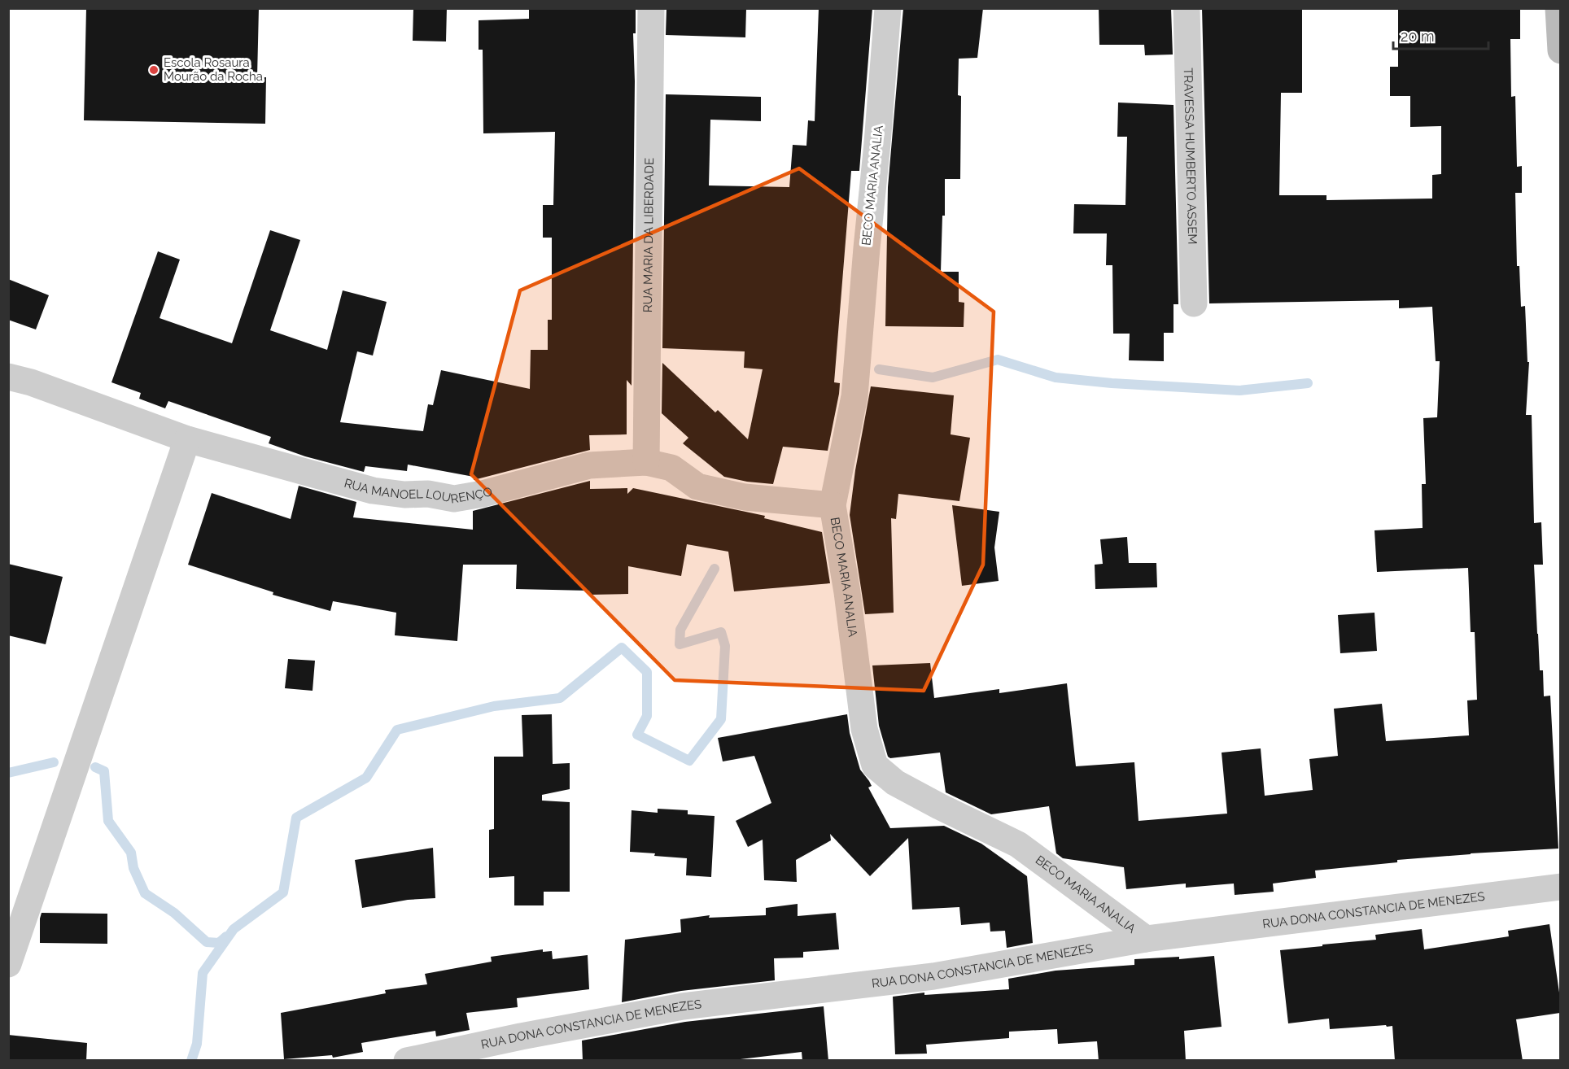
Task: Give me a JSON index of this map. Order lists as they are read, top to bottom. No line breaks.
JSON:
{"streets":{"street":["TRAVESSA HUMBERTO ASSEM","BECO MARIA ANALIA","RUA MARIA DA LIBERDADE","RUA MANOEL LOURENÇO","RUA DONA CONSTANCIA DE MENEZES"]},"crossings":[["BECO MARIA ANALIA","RUA MANOEL LOURENÇO"],["BECO MARIA ANALIA","RUA DONA CONSTANCIA DE MENEZES"],["RUA MARIA DA LIBERDADE","RUA MANOEL LOURENÇO"]],"places":["Escola Rosaura Mourão da Rocha"],"scale_bar":"20 m"}
